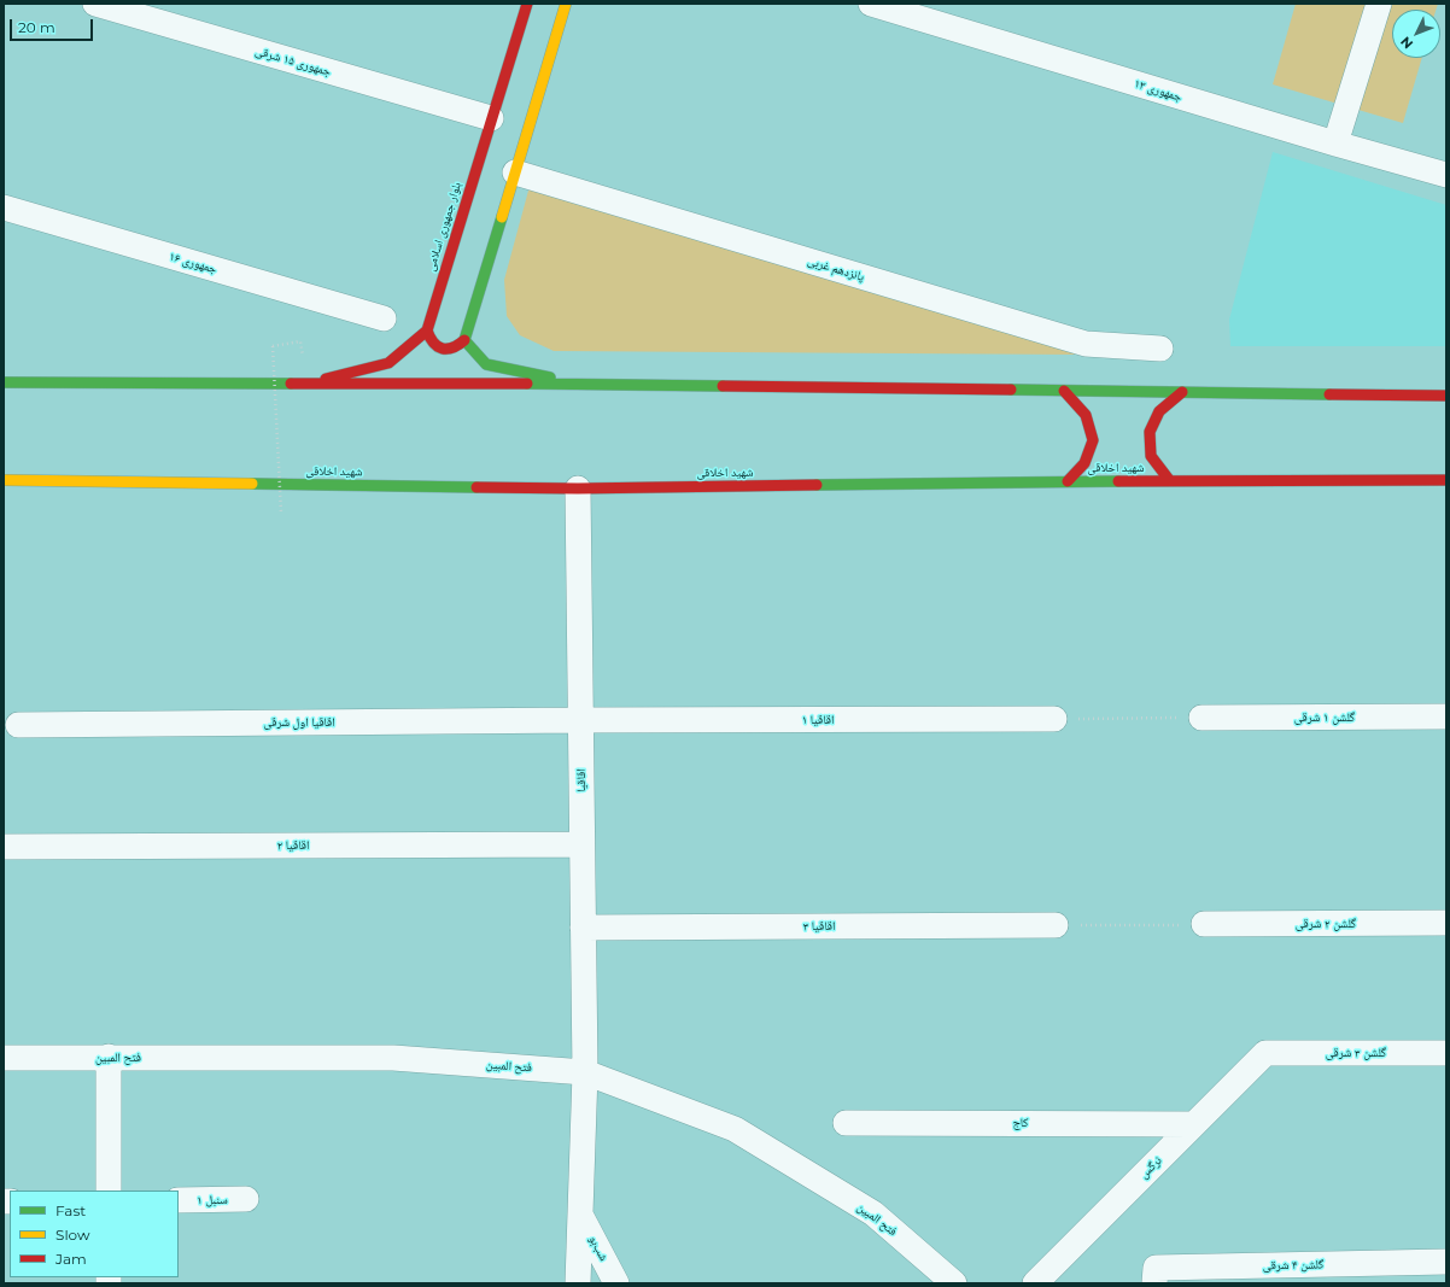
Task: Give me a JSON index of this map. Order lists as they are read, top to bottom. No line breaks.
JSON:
{"streets":{"main road":["بلوار جمهوری اسلامی","شهید اخلاقی"],"street":["جمهوری ۱۵ شرقی","جمهوری ۱۳","جمهوری ۱۶","پانزدهم غربی","گلشن ۱ شرقی","اقاقیا ۱","اقاقیا اول شرقی","اقاقیا","اقاقیا ۲","گلشن ۲ شرقی","اقاقیا ۳","گلشن ۳ شرقی","فتح المبین","کاج","نرگس","سنبل ۱","شب‌بو","گلشن ۴ شرقی"]},"crossings":[["جمهوری ۱۵ شرقی","بلوار جمهوری اسلامی"],["شهید اخلاقی","اقاقیا"],["اقاقیا ۱","اقاقیا اول شرقی"],["اقاقیا ۱","اقاقیا"],["اقاقیا اول شرقی","اقاقیا"],["اقاقیا","اقاقیا ۲"],["اقاقیا","اقاقیا ۳"],["اقاقیا","فتح المبین"],["اقاقیا","شب‌بو"],["گلشن ۳ شرقی","نرگس"],["کاج","نرگس"]],"legend":["Fast","Slow","Jam"],"scale_bar":"20 m","north":"bottom left"}
